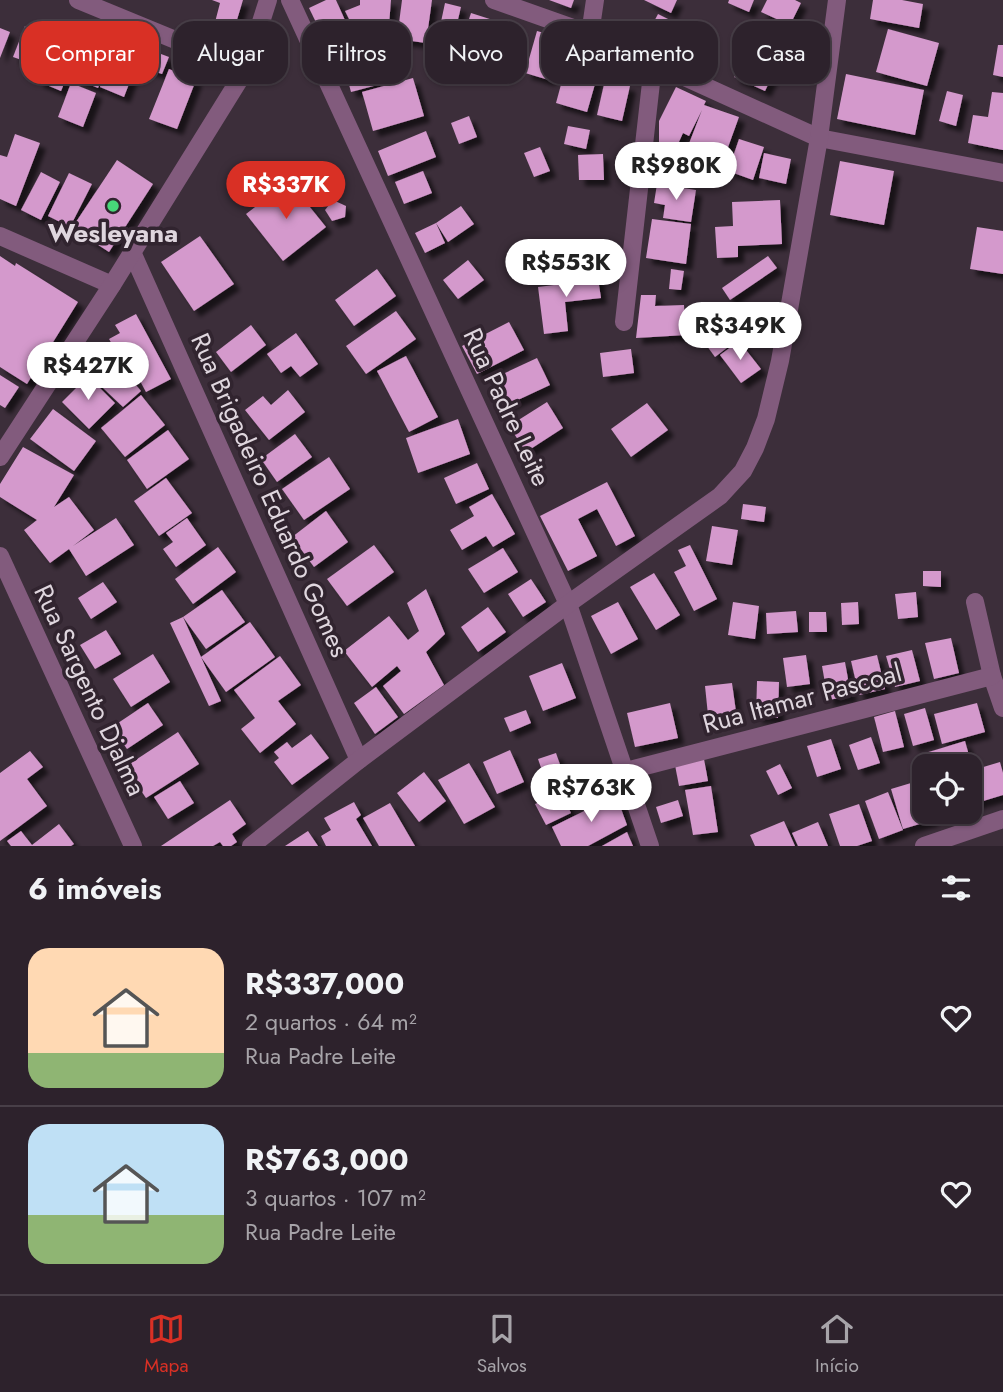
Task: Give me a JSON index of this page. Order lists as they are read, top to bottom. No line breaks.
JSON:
{"streets":{"street":["Rua Padre Leite","Rua Brigadeiro Eduardo Gomes","Rua Sargento Djalma","Rua Itamar Pascoal"]},"crossings":[["Rua Padre Leite","Rua Itamar Pascoal"]],"places":["Wesleyana"],"page":{"chip":["Comprar","Alugar","Filtros","Novo","Apartamento","Casa"],"price":["R$980K","R$337K","R$553K","R$349K","R$427K","R$763K"],"heading":"6 imóveis","list":[{"name":"R$337,000","note":"2 quartos · 64 m² · Rua Padre Leite"},{"name":"R$763,000","note":"3 quartos · 107 m² · Rua Padre Leite"}],"tabs":["Mapa","Salvos","Início"]}}
